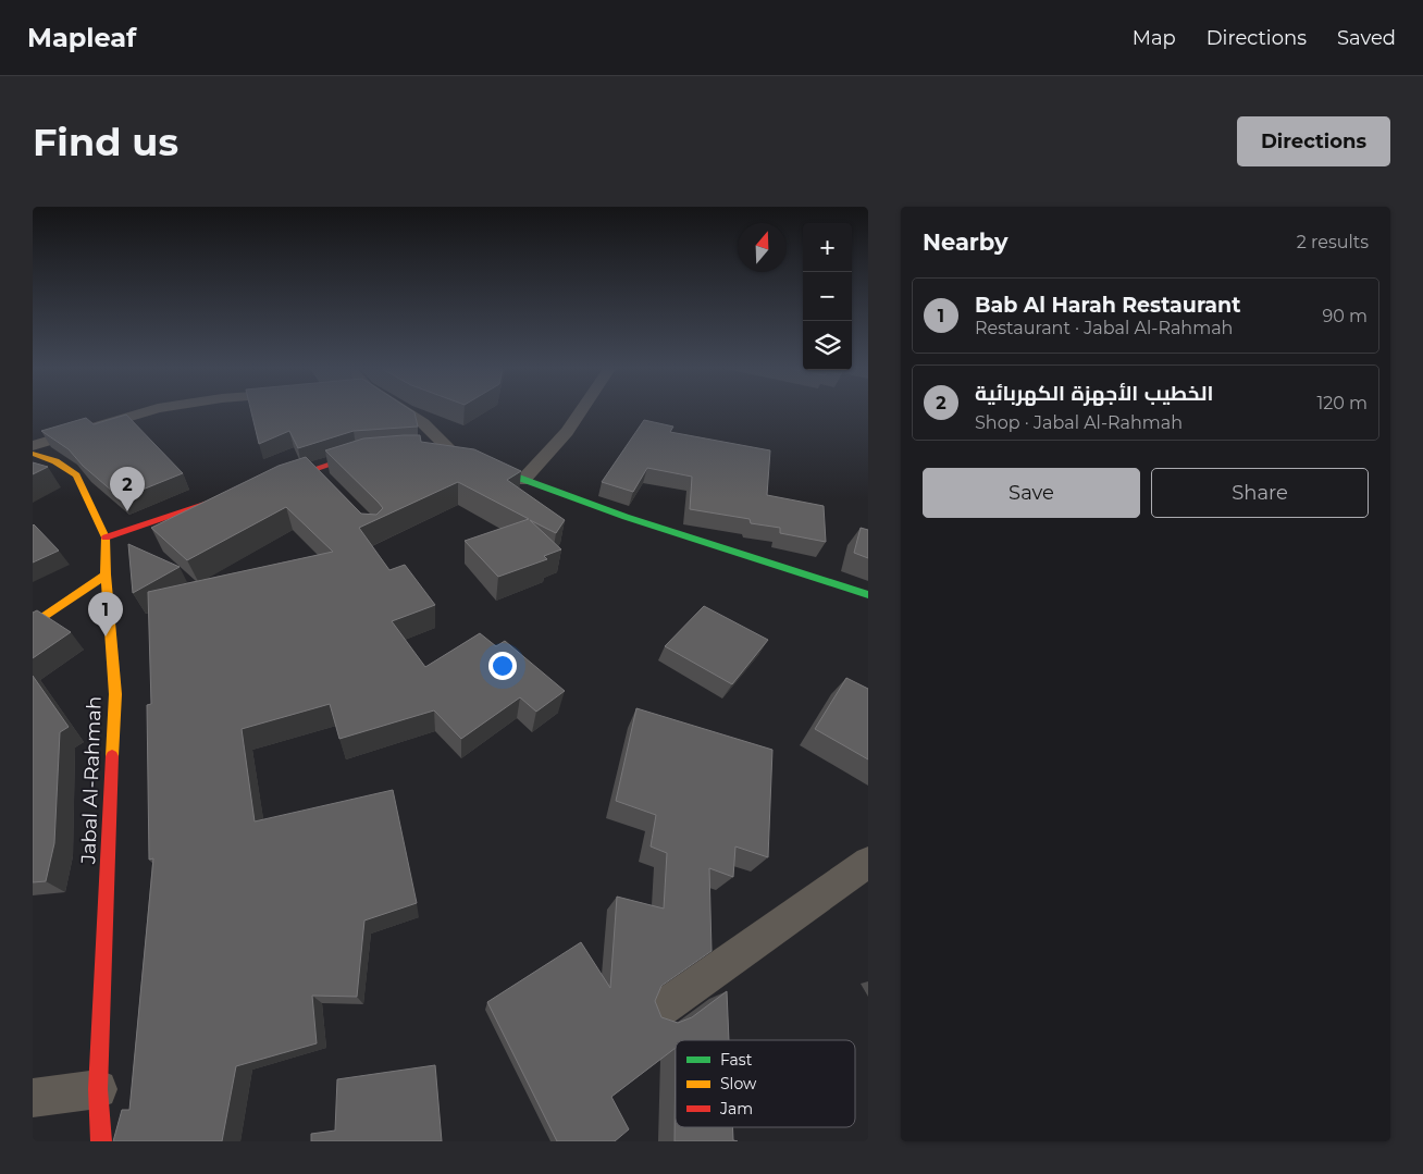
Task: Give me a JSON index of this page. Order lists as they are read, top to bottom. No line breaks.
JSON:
{"streets":{"main road":["Jabal Al-Rahmah"]},"legend":["Fast","Slow","Jam"],"north":"top","page":{"header":"Mapleaf","nav":["Map","Directions","Saved"],"buttons":["Directions",["Save","Share"]],"title":"Find us","heading":["Nearby","2 results"],"map_buttons":["+","−"],"list":[{"mark":"1","name":"Bab Al Harah Restaurant","note":"Restaurant · Jabal Al-Rahmah","value":"90 m"},{"mark":"2","name":"الخطيب الأجهزة الكهربائية","note":"Shop · Jabal Al-Rahmah","value":"120 m"}],"pins":["2","1"]}}
